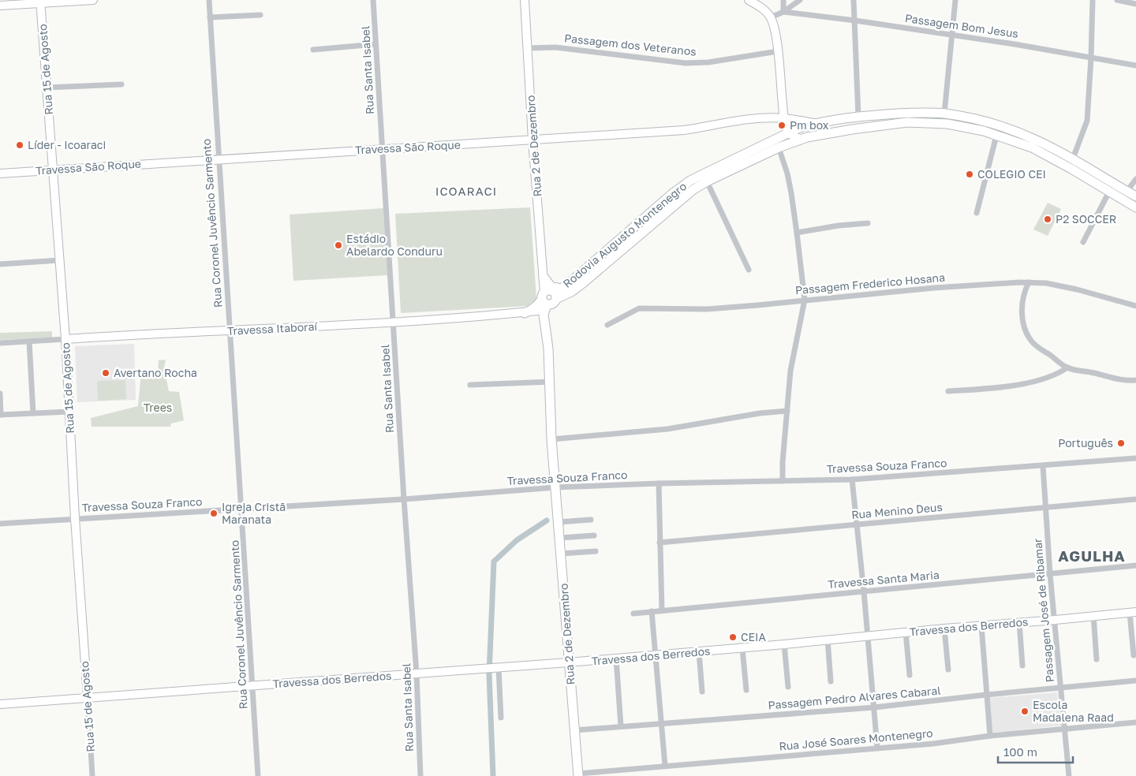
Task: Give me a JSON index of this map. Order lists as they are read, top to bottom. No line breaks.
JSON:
{"streets":{"main road":["Rua 2 de Dezembro","Rodovia Augusto Montenegro"],"street":["Passagem Bom Jesus","Passagem dos Veteranos","Rua 15 de Agosto","Rua Santa Isabel","Travessa São Roque","Rua Coronel Juvêncio Sarmento","Passagem Frederico Hosana","Travessa Itaboraí","Travessa Souza Franco","Rua Menino Deus","Travessa Santa Maria","Passagem José de Ribamar","Travessa dos Berredos","Passagem Pedro Alvares Cabaral","Rua José Soares Montenegro"]},"crossings":[["Passagem dos Veteranos","Rua 2 de Dezembro"],["Rua 15 de Agosto","Travessa São Roque"],["Rua 15 de Agosto","Travessa Itaboraí"],["Rua 15 de Agosto","Travessa Souza Franco"],["Rua 15 de Agosto","Travessa dos Berredos"],["Rua Santa Isabel","Travessa São Roque"],["Rua Santa Isabel","Travessa Itaboraí"],["Rua Santa Isabel","Travessa Souza Franco"],["Rua Santa Isabel","Travessa dos Berredos"],["Rua 2 de Dezembro","Travessa São Roque"],["Rua 2 de Dezembro","Travessa Souza Franco"],["Rua 2 de Dezembro","Travessa dos Berredos"],["Rua 2 de Dezembro","Passagem Pedro Alvares Cabaral"],["Rua 2 de Dezembro","Rua José Soares Montenegro"],["Travessa São Roque","Rua Coronel Juvêncio Sarmento"],["Travessa São Roque","Rodovia Augusto Montenegro"],["Rua Coronel Juvêncio Sarmento","Travessa Itaboraí"],["Rua Coronel Juvêncio Sarmento","Travessa Souza Franco"],["Rua Coronel Juvêncio Sarmento","Travessa dos Berredos"],["Travessa Souza Franco","Passagem José de Ribamar"],["Rua Menino Deus","Passagem José de Ribamar"],["Travessa Santa Maria","Passagem José de Ribamar"],["Passagem José de Ribamar","Travessa dos Berredos"],["Passagem José de Ribamar","Passagem Pedro Alvares Cabaral"],["Passagem José de Ribamar","Rua José Soares Montenegro"]],"districts":["ICOARACI","AGULHA"],"parks":["Trees"],"places":["Pm box","Líder - Icoaraci","COLEGIO CEI","P2 SOCCER","Estádio Abelardo Conduru","Avertano Rocha","Português","Igreja Cristã Maranata","CEIA","Escola Madalena Raad"],"scale_bar":"100 m"}
